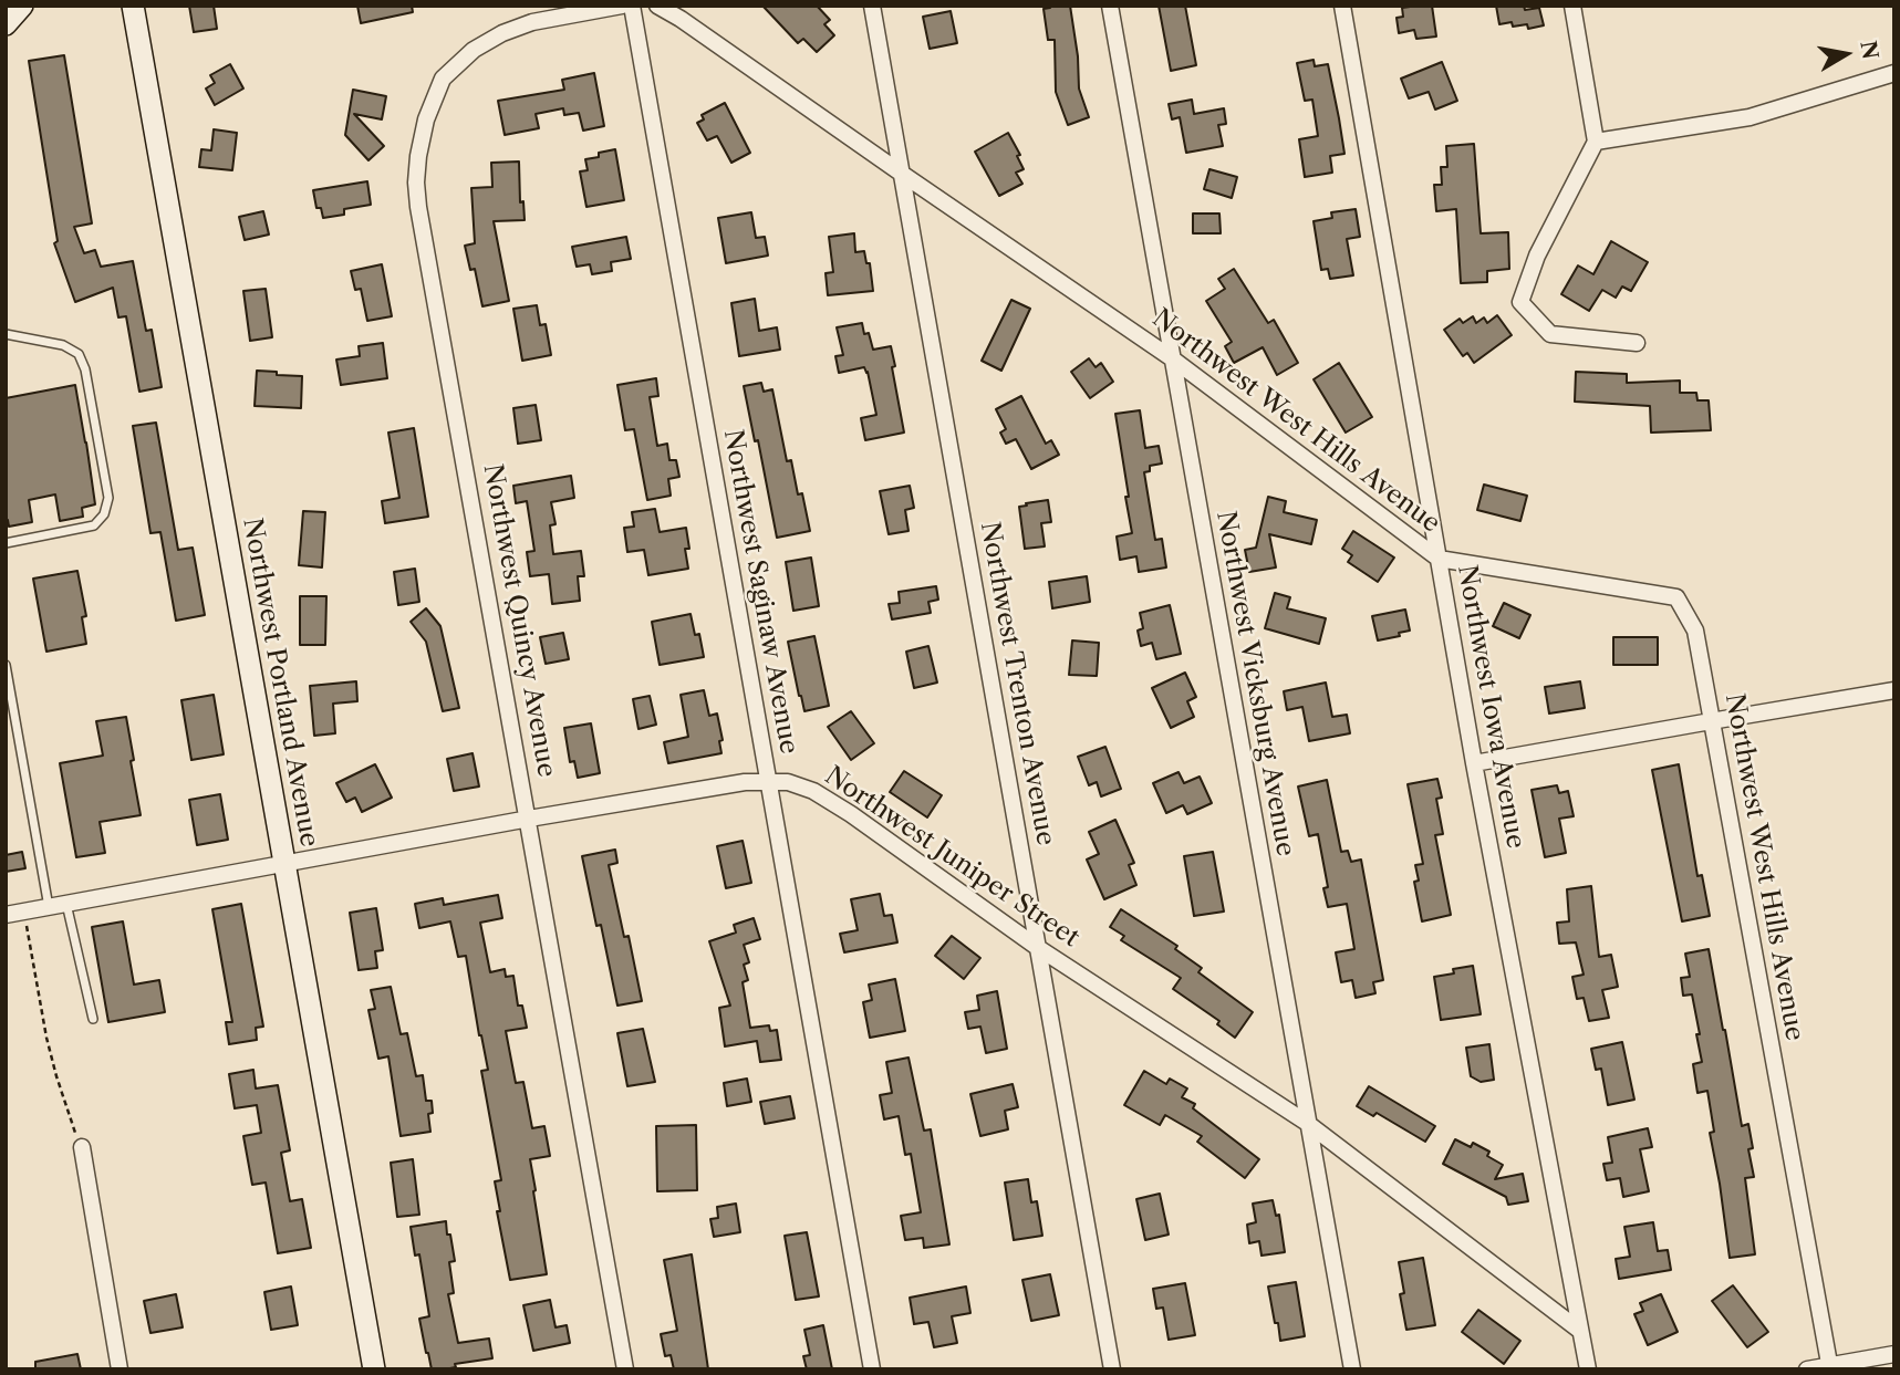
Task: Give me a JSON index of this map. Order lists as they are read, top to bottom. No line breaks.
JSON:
{"streets":{"street":["Northwest West Hills Avenue","Northwest Saginaw Avenue","Northwest Quincy Avenue","Northwest Portland Avenue","Northwest Trenton Avenue","Northwest Vicksburg Avenue","Northwest Iowa Avenue","Northwest Juniper Street"]},"crossings":[["Northwest West Hills Avenue","Northwest Trenton Avenue"],["Northwest West Hills Avenue","Northwest Vicksburg Avenue"],["Northwest West Hills Avenue","Northwest Iowa Avenue"],["Northwest Saginaw Avenue","Northwest Juniper Street"],["Northwest Quincy Avenue","Northwest Juniper Street"],["Northwest Portland Avenue","Northwest Juniper Street"],["Northwest Trenton Avenue","Northwest Juniper Street"],["Northwest Vicksburg Avenue","Northwest Juniper Street"],["Northwest Iowa Avenue","Northwest Juniper Street"]],"north":"right"}
